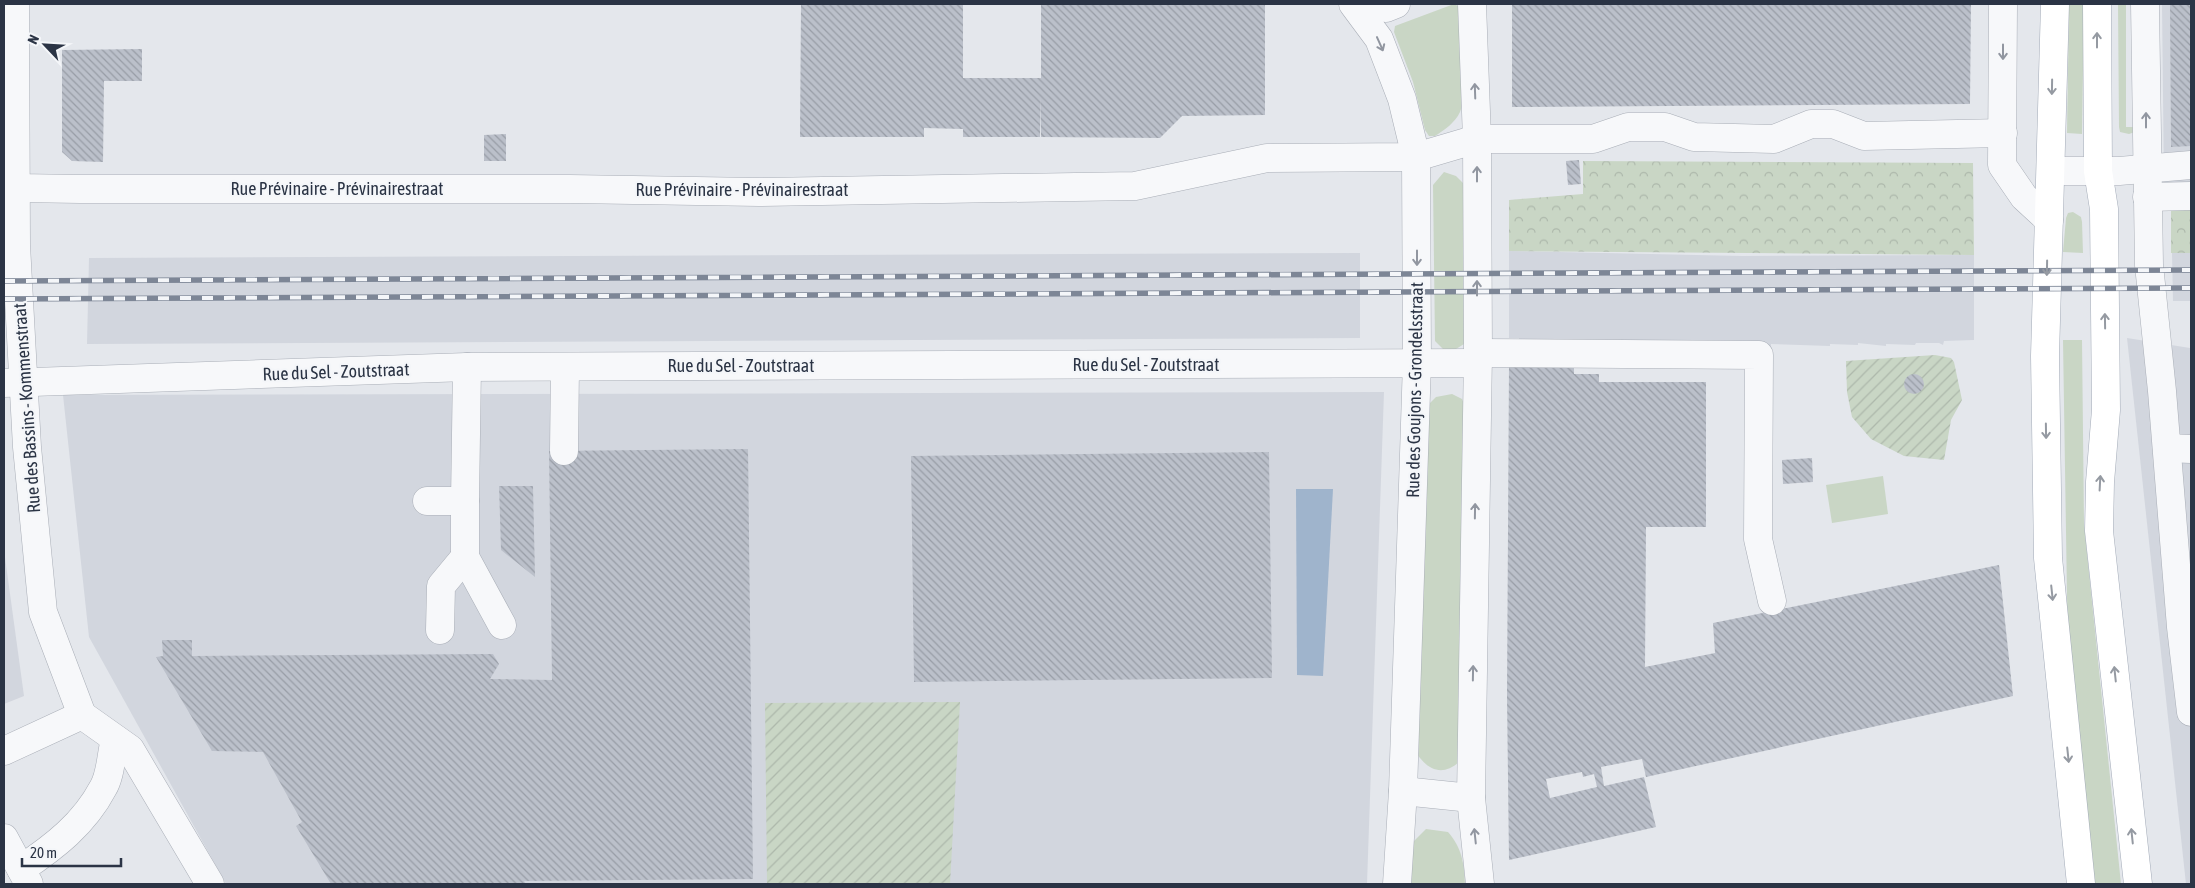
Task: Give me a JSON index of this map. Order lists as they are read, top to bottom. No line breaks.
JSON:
{"streets":{"street":["Rue Prévinaire - Prévinairestraat","Rue du Sel - Zoutstraat","Rue des Goujons - Grondelsstraat","Rue des Bassins - Kommenstraat"]},"crossings":[["Rue Prévinaire - Prévinairestraat","Rue des Goujons - Grondelsstraat"],["Rue Prévinaire - Prévinairestraat","Rue des Bassins - Kommenstraat"],["Rue du Sel - Zoutstraat","Rue des Goujons - Grondelsstraat"],["Rue du Sel - Zoutstraat","Rue des Bassins - Kommenstraat"]],"scale_bar":"20 m","north":"top left"}
